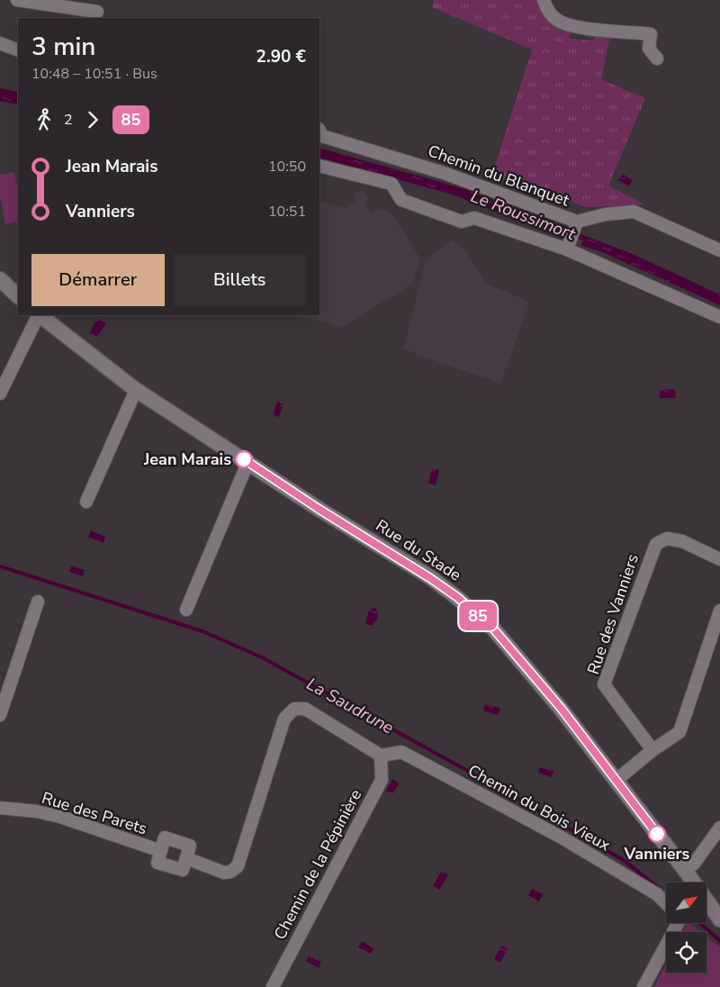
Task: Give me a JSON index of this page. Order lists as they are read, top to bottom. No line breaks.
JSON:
{"streets":{"street":["Chemin du Blanquet","Rue du Stade","Rue des Vanniers","Chemin du Bois Vieux","Rue des Parets","Chemin de la Pépinière"]},"crossings":[["Chemin du Bois Vieux","Rue des Parets"],["Chemin du Bois Vieux","Chemin de la Pépinière"],["Rue des Parets","Chemin de la Pépinière"]],"water":["Le Roussimort","La Saudrune"],"places":["Jean Marais","Vanniers"],"lines":["bus line 85"],"north":"top right","page":{"on_map":"85","heading":["3 min","10:48 – 10:51 · Bus","2.90 €"],"legs":["2","85"],"list":[{"name":"Jean Marais","value":"10:50"},{"name":"Vanniers","value":"10:51"}],"buttons":["Démarrer","Billets"]}}
